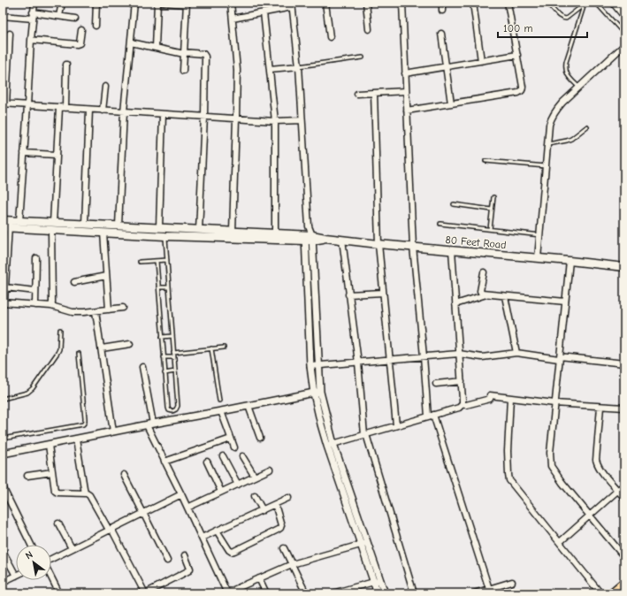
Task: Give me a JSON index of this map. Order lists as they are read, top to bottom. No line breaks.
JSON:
{"streets":{"main road":["80 Feet Road"]},"scale_bar":"100 m","north":"top left"}
